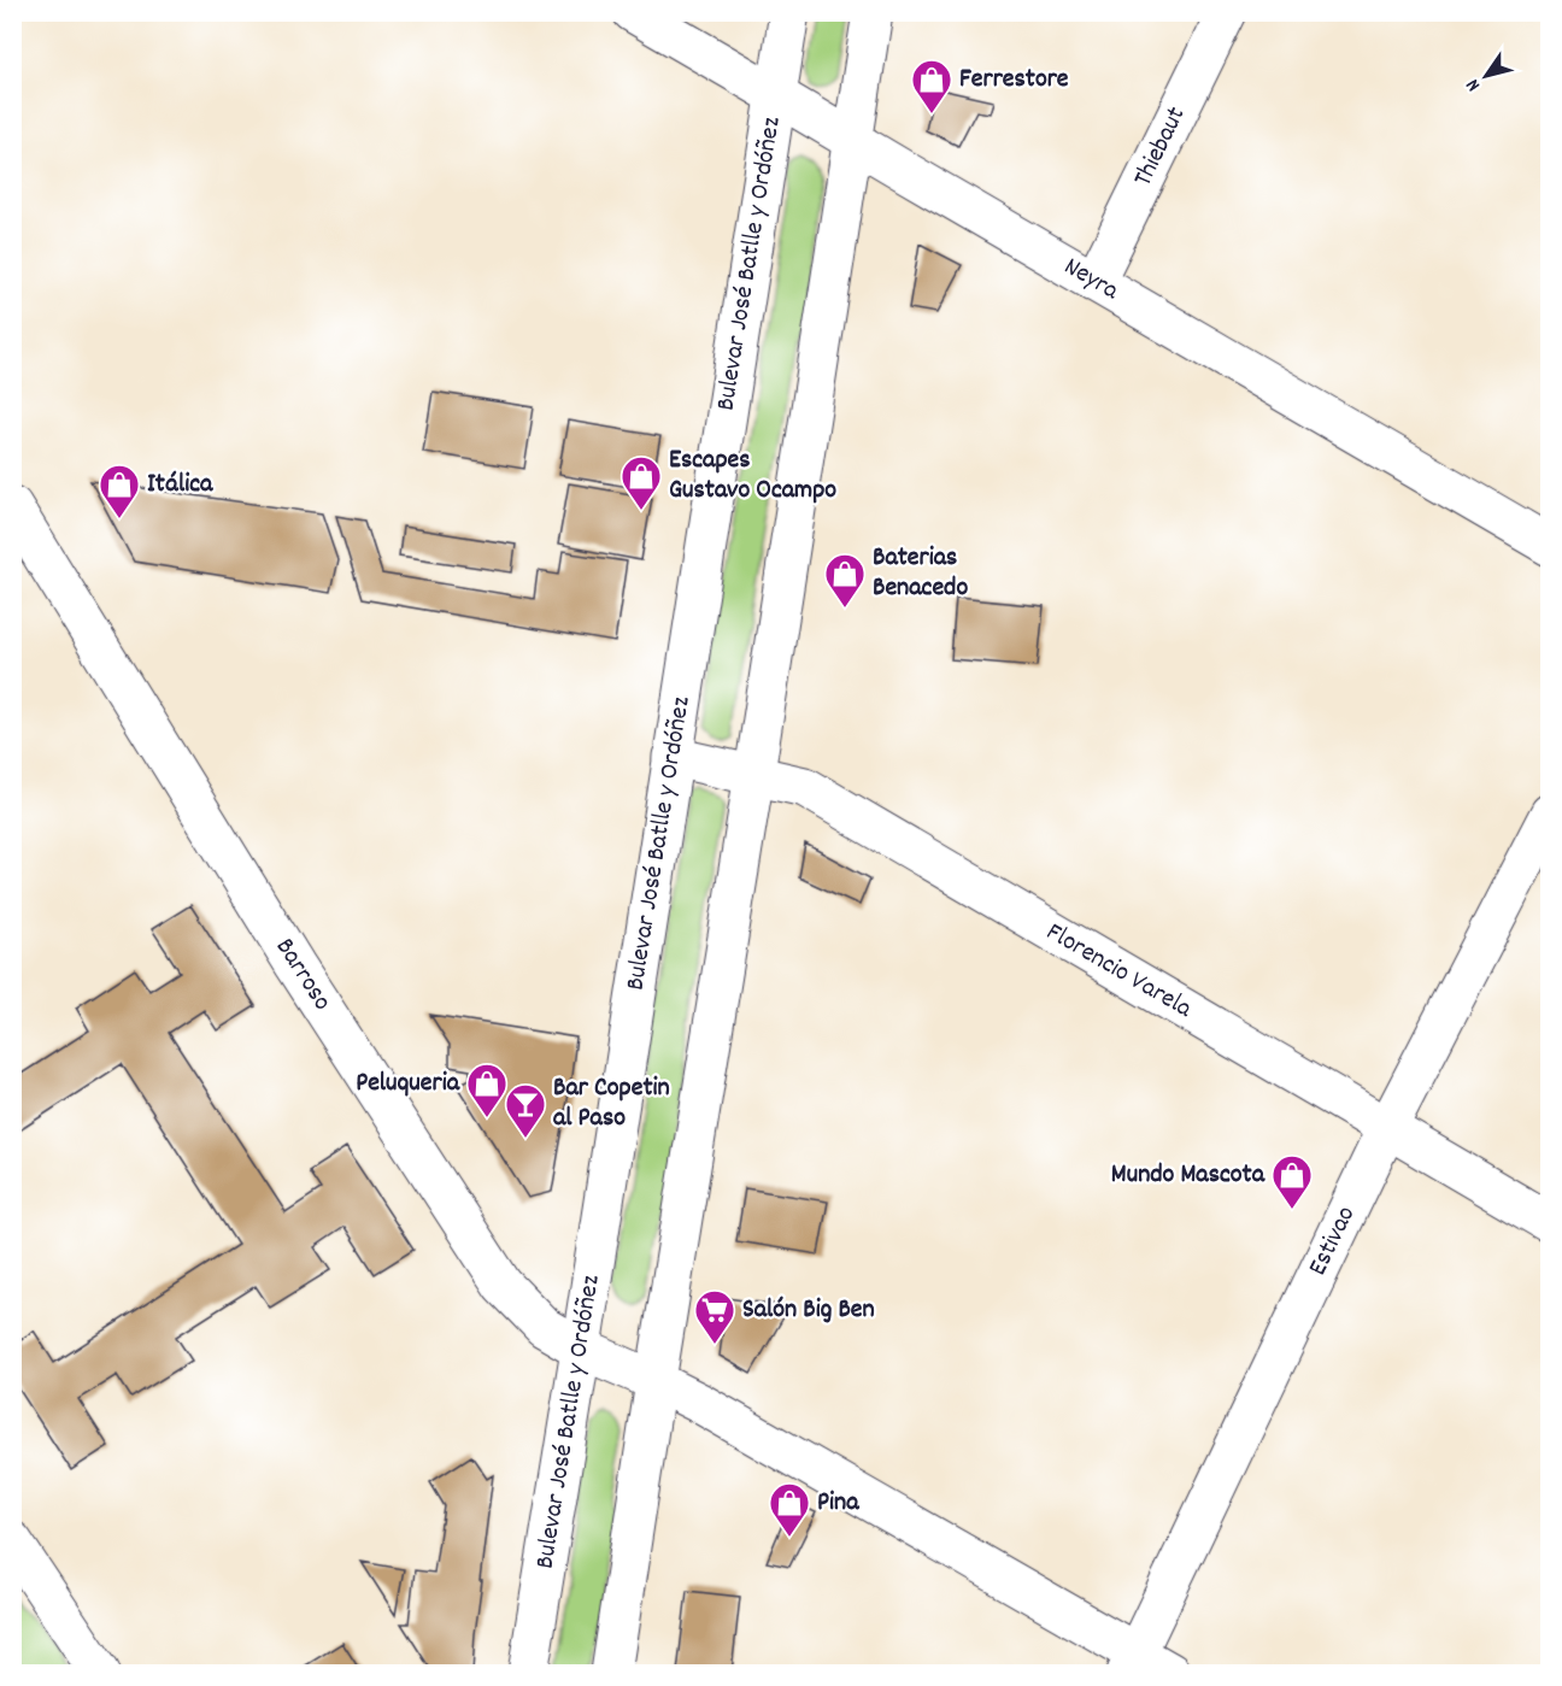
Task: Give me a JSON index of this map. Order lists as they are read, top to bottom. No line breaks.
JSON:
{"streets":{"street":["Thiebaut","Bulevar José Batlle y Ordóñez","Neyra","Florencio Varela","Barroso","Estivao"]},"crossings":[["Thiebaut","Neyra"],["Bulevar José Batlle y Ordóñez","Neyra"],["Bulevar José Batlle y Ordóñez","Florencio Varela"],["Bulevar José Batlle y Ordóñez","Barroso"],["Florencio Varela","Estivao"],["Barroso","Estivao"]],"places":{"shop":["Ferrestore","Escapes Gustavo Ocampo","Itálica","Baterias Benacedo","Peluqueria","Mundo Mascota","Pina"],"bar":["Bar Copetin al Paso"],"supermarket":["Salón Big Ben"]},"north":"bottom left"}
